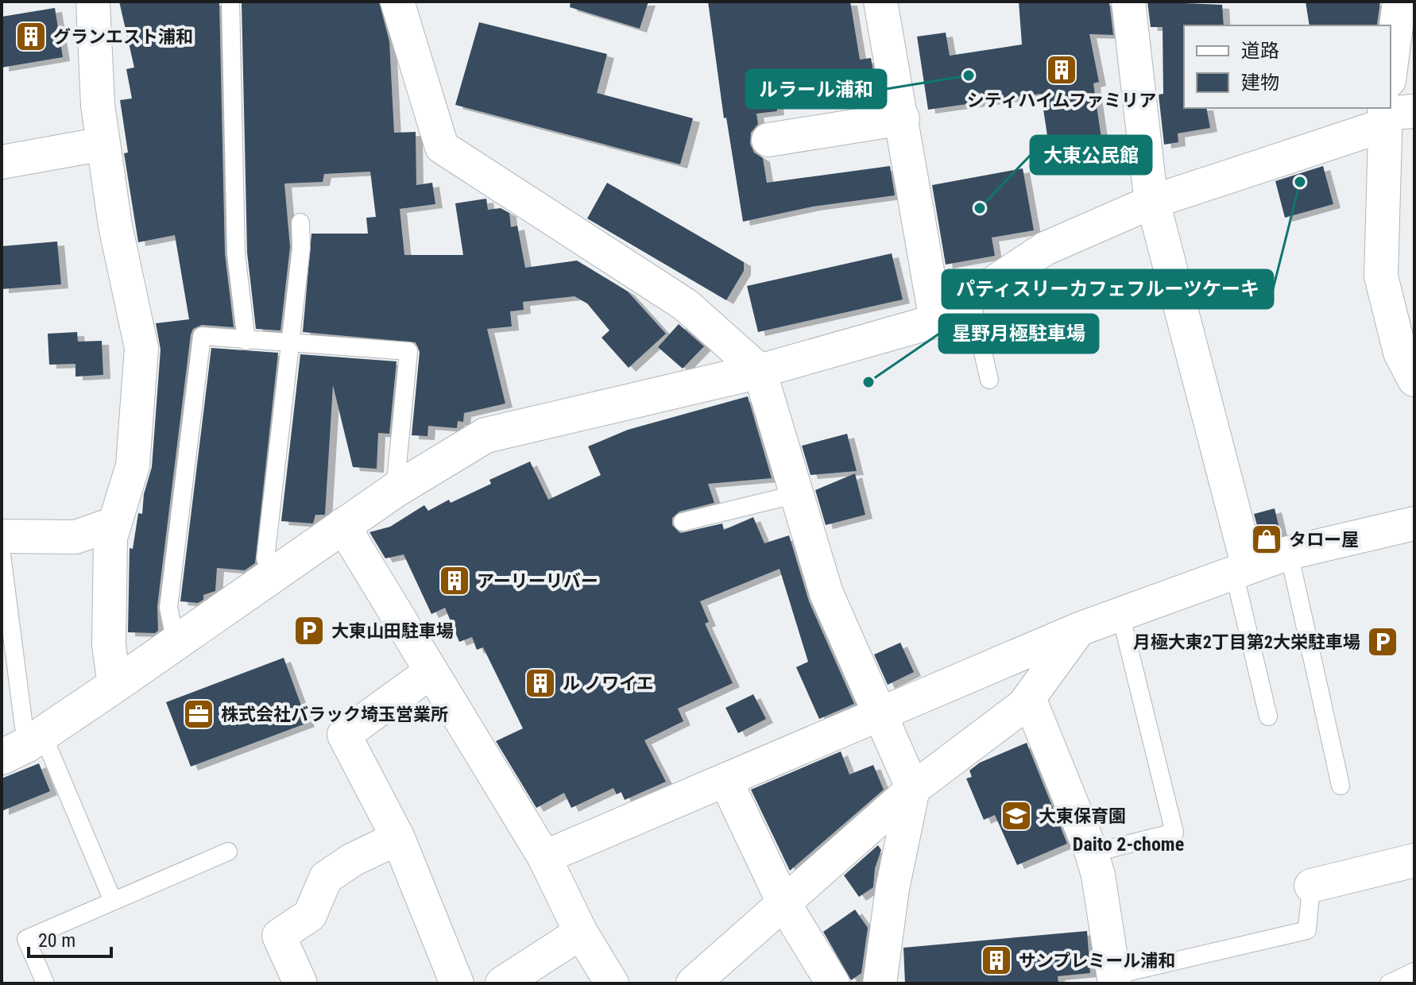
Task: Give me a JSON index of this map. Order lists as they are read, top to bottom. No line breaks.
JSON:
{"districts":["Daito 2-chome"],"places":{"building":["グランエスト浦和","シティハイムファミリア","アーリーリバー","ル ノワイエ","サンプレミール浦和"],"other":["ルラール浦和","パティスリーカフェフルーツケーキ","大東公民館","星野月極駐車場"],"shop":["タロー屋"],"parking":["大東山田駐車場","月極大東2丁目第2大栄駐車場"],"office":["株式会社バラック埼玉営業所"],"school or university":["大東保育園"]},"legend":["道路","建物"],"scale_bar":"20 m"}
